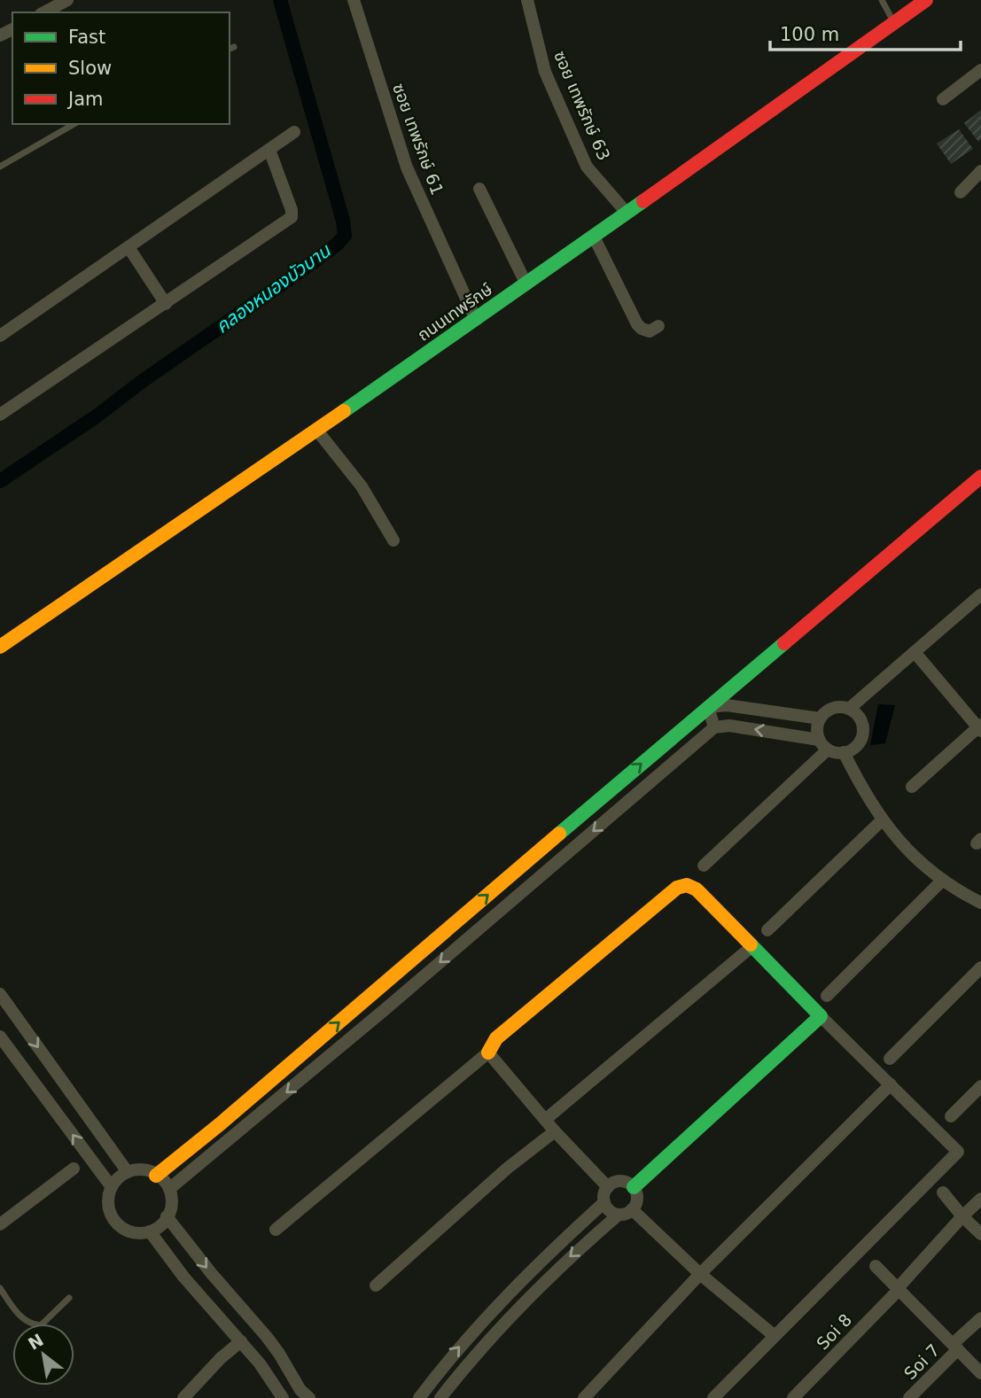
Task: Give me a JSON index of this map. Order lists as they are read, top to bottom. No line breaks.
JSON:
{"streets":{"street":["ซอย เทพรักษ์ 63","ซอย เทพรักษ์ 61","ถนนเทพรักษ์","Soi 8","Soi 7"]},"crossings":[["ซอย เทพรักษ์ 63","ถนนเทพรักษ์"],["ซอย เทพรักษ์ 61","ถนนเทพรักษ์"]],"water":["คลองหนองบัวบาน"],"legend":["Fast","Slow","Jam"],"scale_bar":"100 m","north":"top left"}
